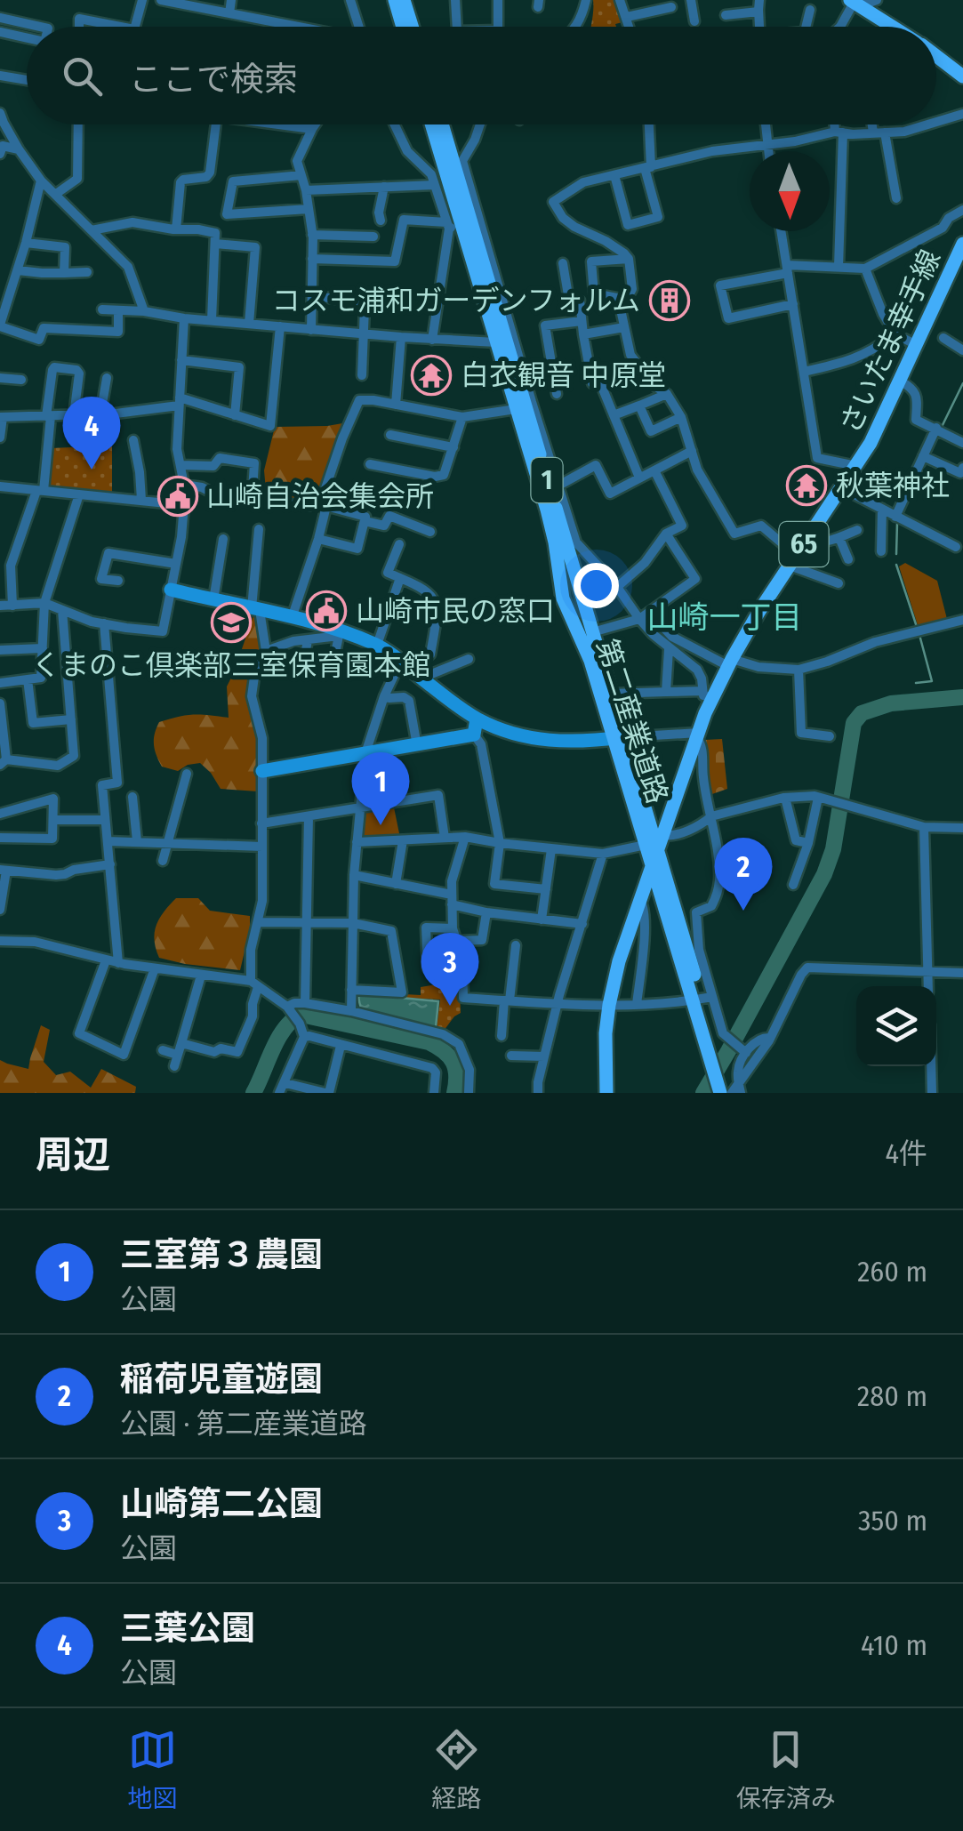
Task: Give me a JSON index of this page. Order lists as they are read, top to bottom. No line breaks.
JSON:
{"streets":{"main road":["さいたま幸手線","1","65","第二産業道路"]},"crossings":[["さいたま幸手線","第二産業道路"]],"districts":["山崎一丁目"],"places":{"building":["コスモ浦和ガーデンフォルム"],"temple":["白衣観音 中原堂","秋葉神社"],"public building":["山崎自治会集会所","山崎市民の窓口"],"school or university":["くまのこ倶楽部三室保育園本館"]},"north":"bottom","page":{"search":"ここで検索","pins":["4","1","2","3"],"heading":["周辺","4件"],"list":[{"mark":"1","name":"三室第３農園","note":"公園","value":"260 m"},{"mark":"2","name":"稲荷児童遊園","note":"公園 · 第二産業道路","value":"280 m"},{"mark":"3","name":"山崎第二公園","note":"公園","value":"350 m"},{"mark":"4","name":"三葉公園","note":"公園","value":"410 m"}],"nav":["地図","経路","保存済み"]}}
